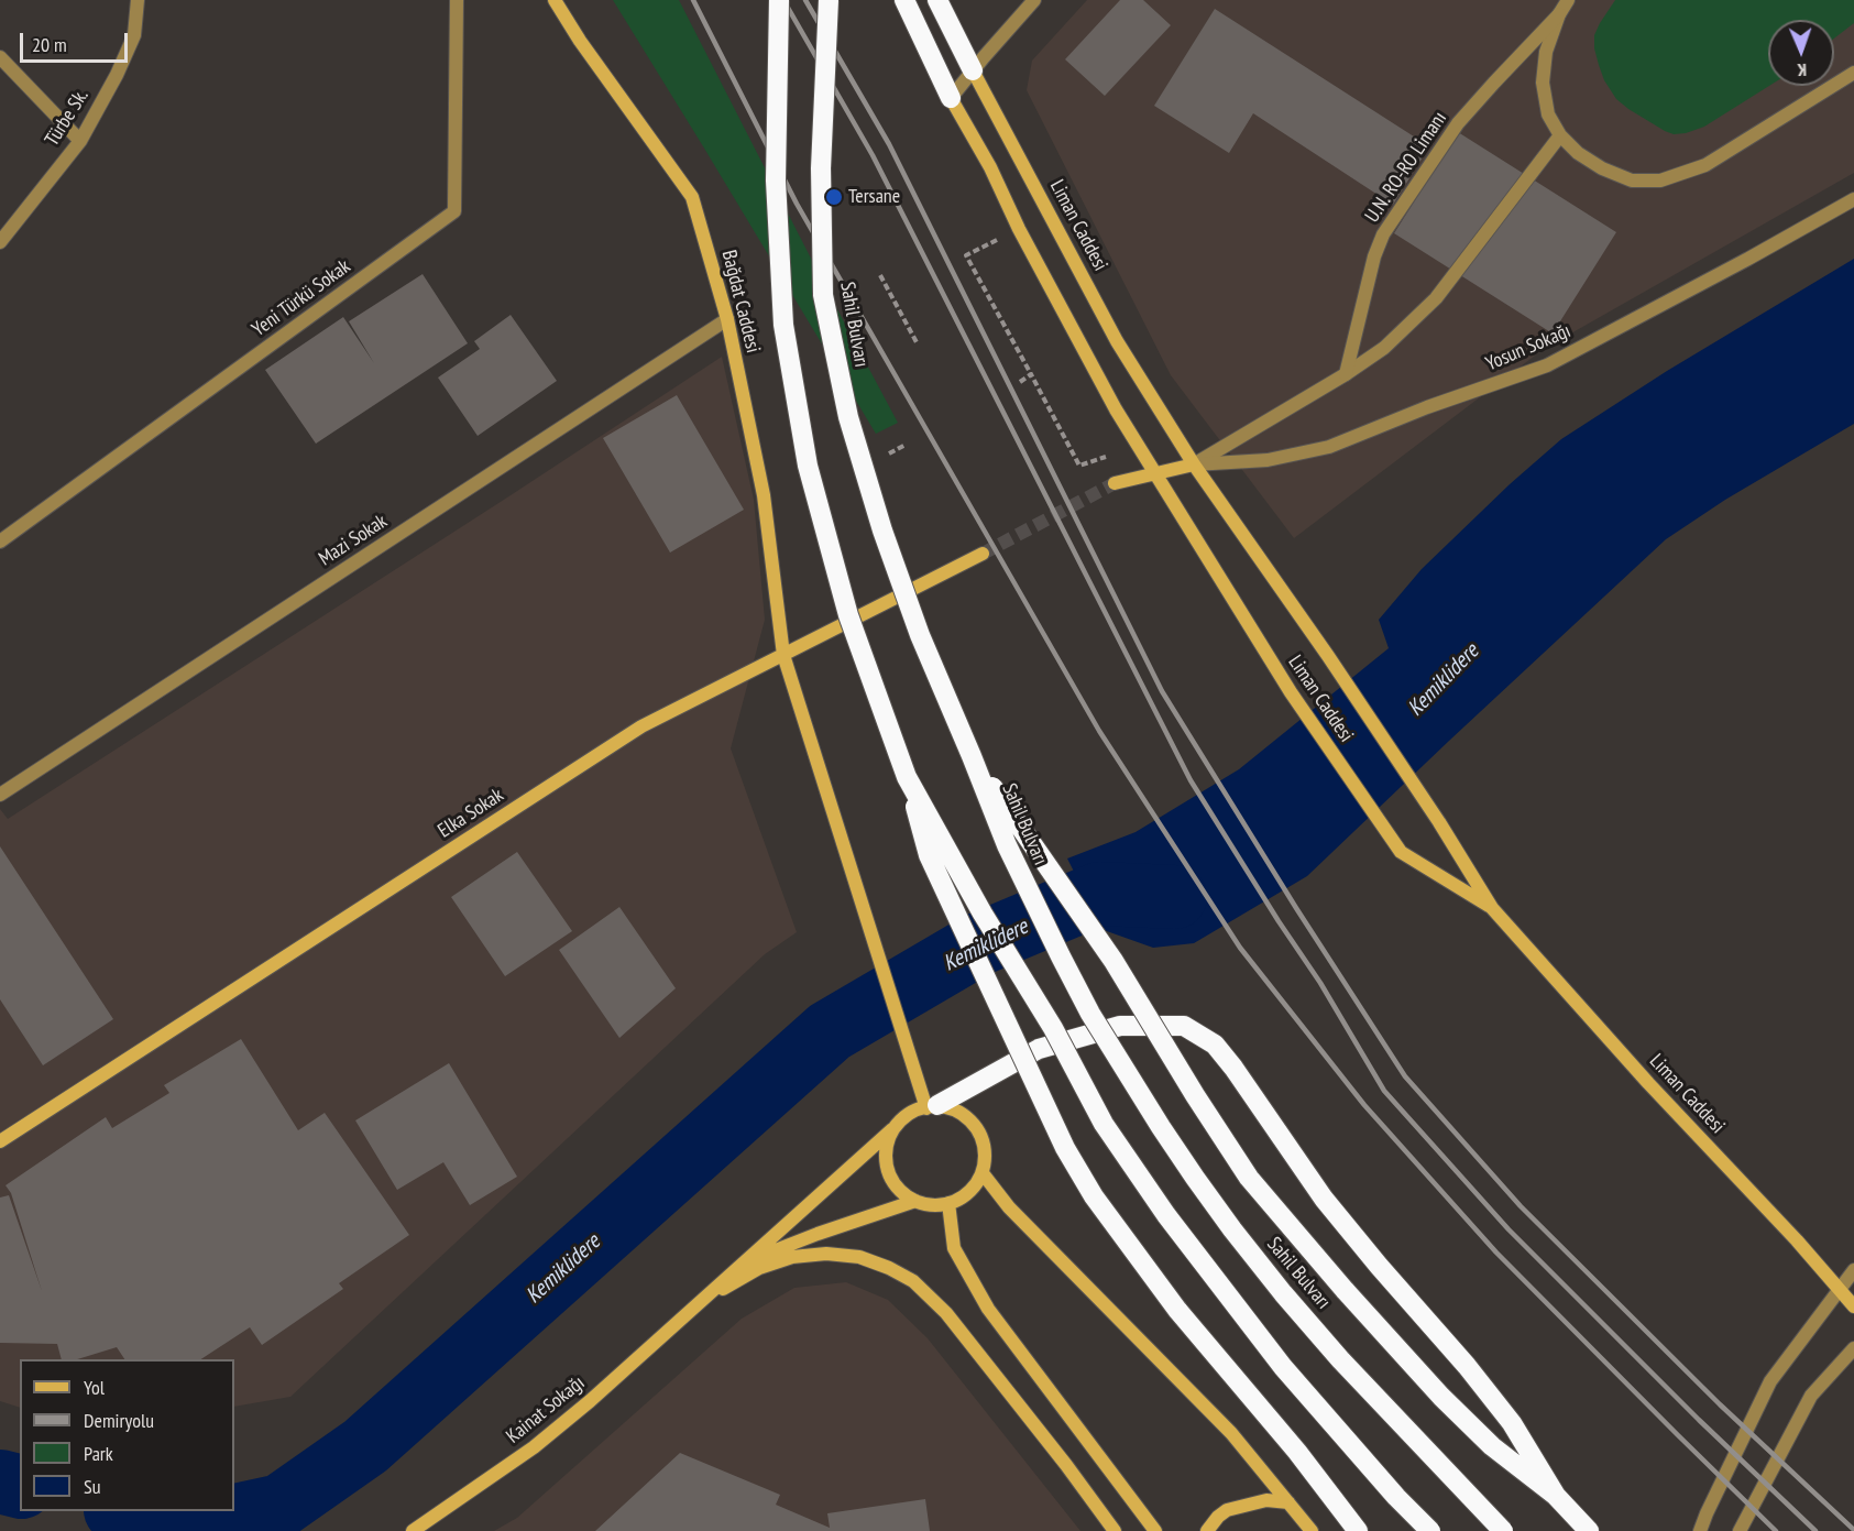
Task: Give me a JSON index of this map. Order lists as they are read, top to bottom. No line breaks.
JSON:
{"streets":{"highway":["Sahil Bulvarı"],"street":["Türbe Sk.","U.N. RO-RO Limanı","Liman Caddesi","Yeni Türkü Sokak","Bağdat Caddesi","Yosun Sokağı","Mazi Sokak","Elka Sokak","Kainat Sokağı"]},"crossings":[["Liman Caddesi","Yosun Sokağı"],["Bağdat Caddesi","Mazi Sokak"],["Bağdat Caddesi","Elka Sokak"]],"water":["Kemiklidere"],"places":["Tersane"],"legend":["Yol","Demiryolu","Park","Su"],"scale_bar":"20 m","north":"bottom"}
